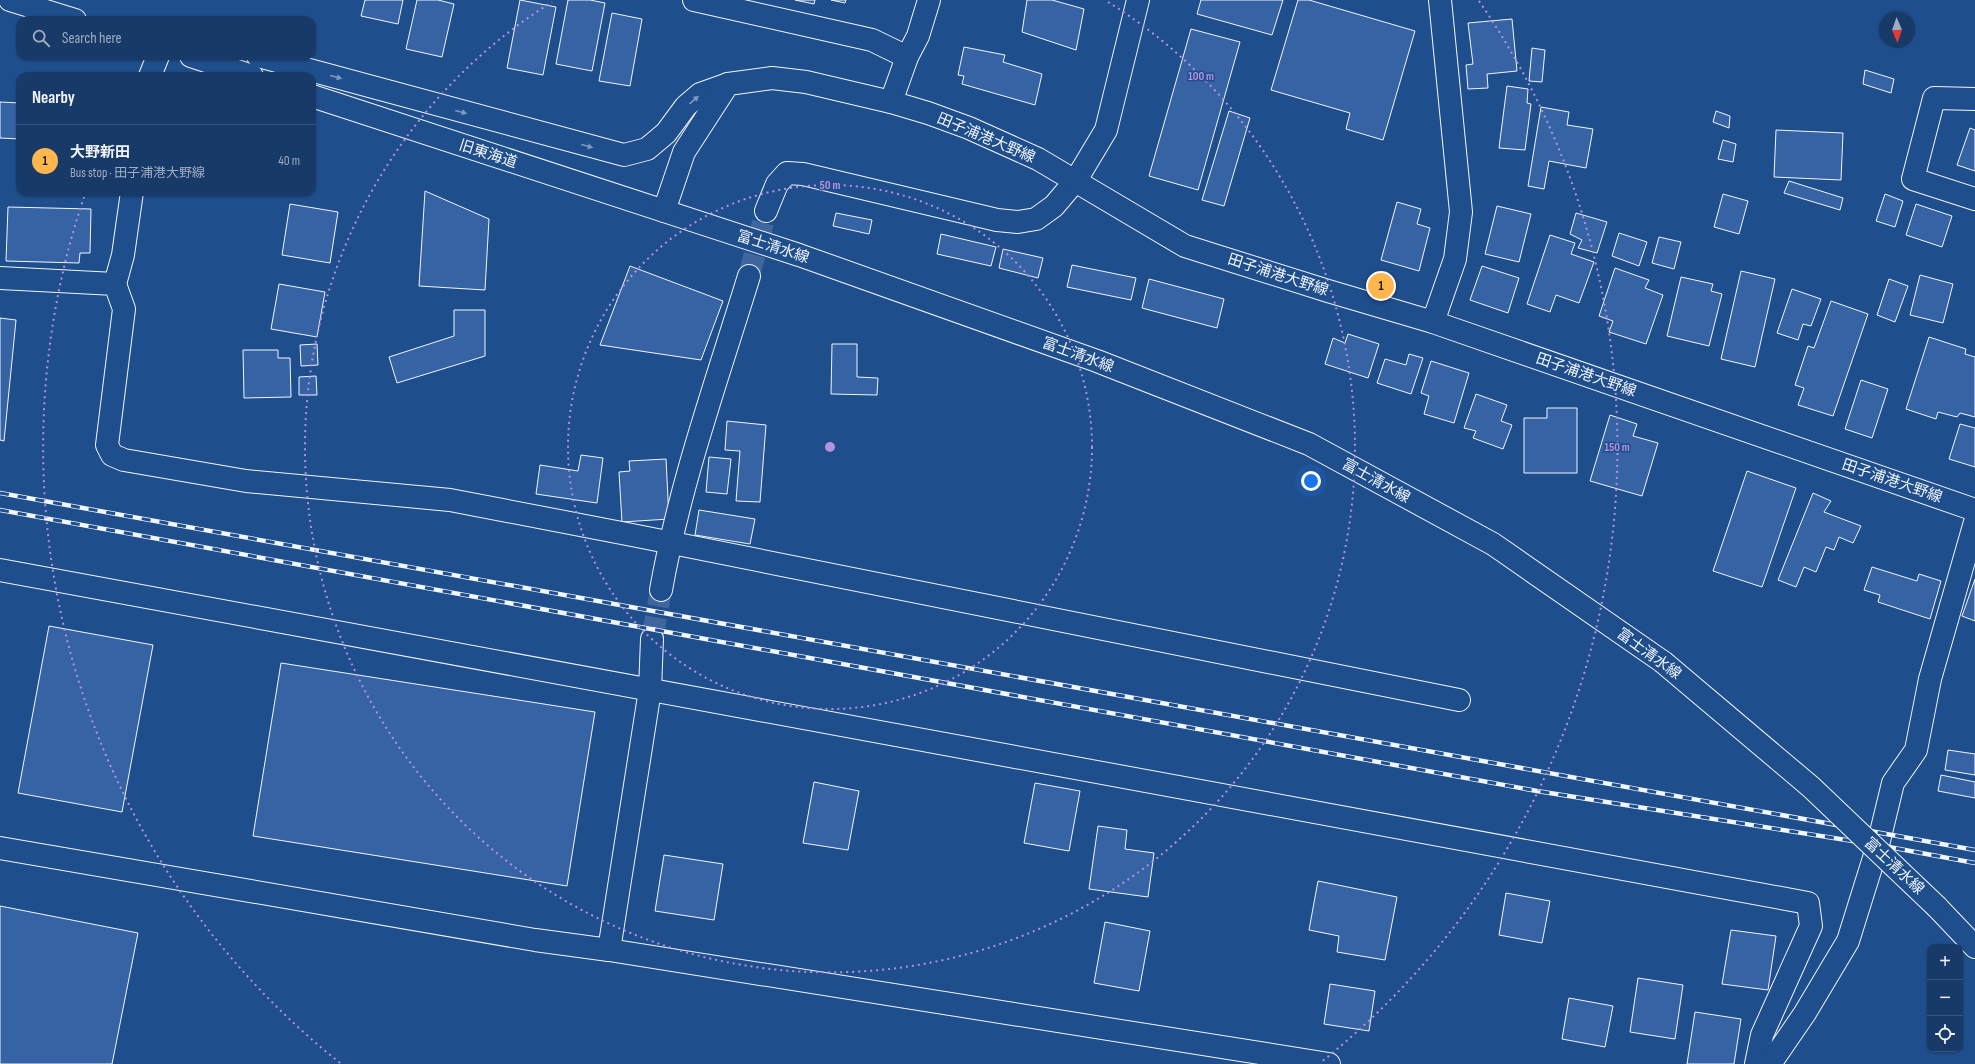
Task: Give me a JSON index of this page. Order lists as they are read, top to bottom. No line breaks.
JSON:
{"streets":{"street":["田子浦港大野線","旧東海道","富士清水線"]},"crossings":[["旧東海道","富士清水線"]],"north":"bottom","page":{"search":"Search here","heading":"Nearby","list":[{"mark":"1","name":"大野新田","note":"Bus stop · 田子浦港大野線","value":"40 m"}],"pins":"1","map_buttons":["+","−"]},"rings":["100 m","50 m","150 m"]}
